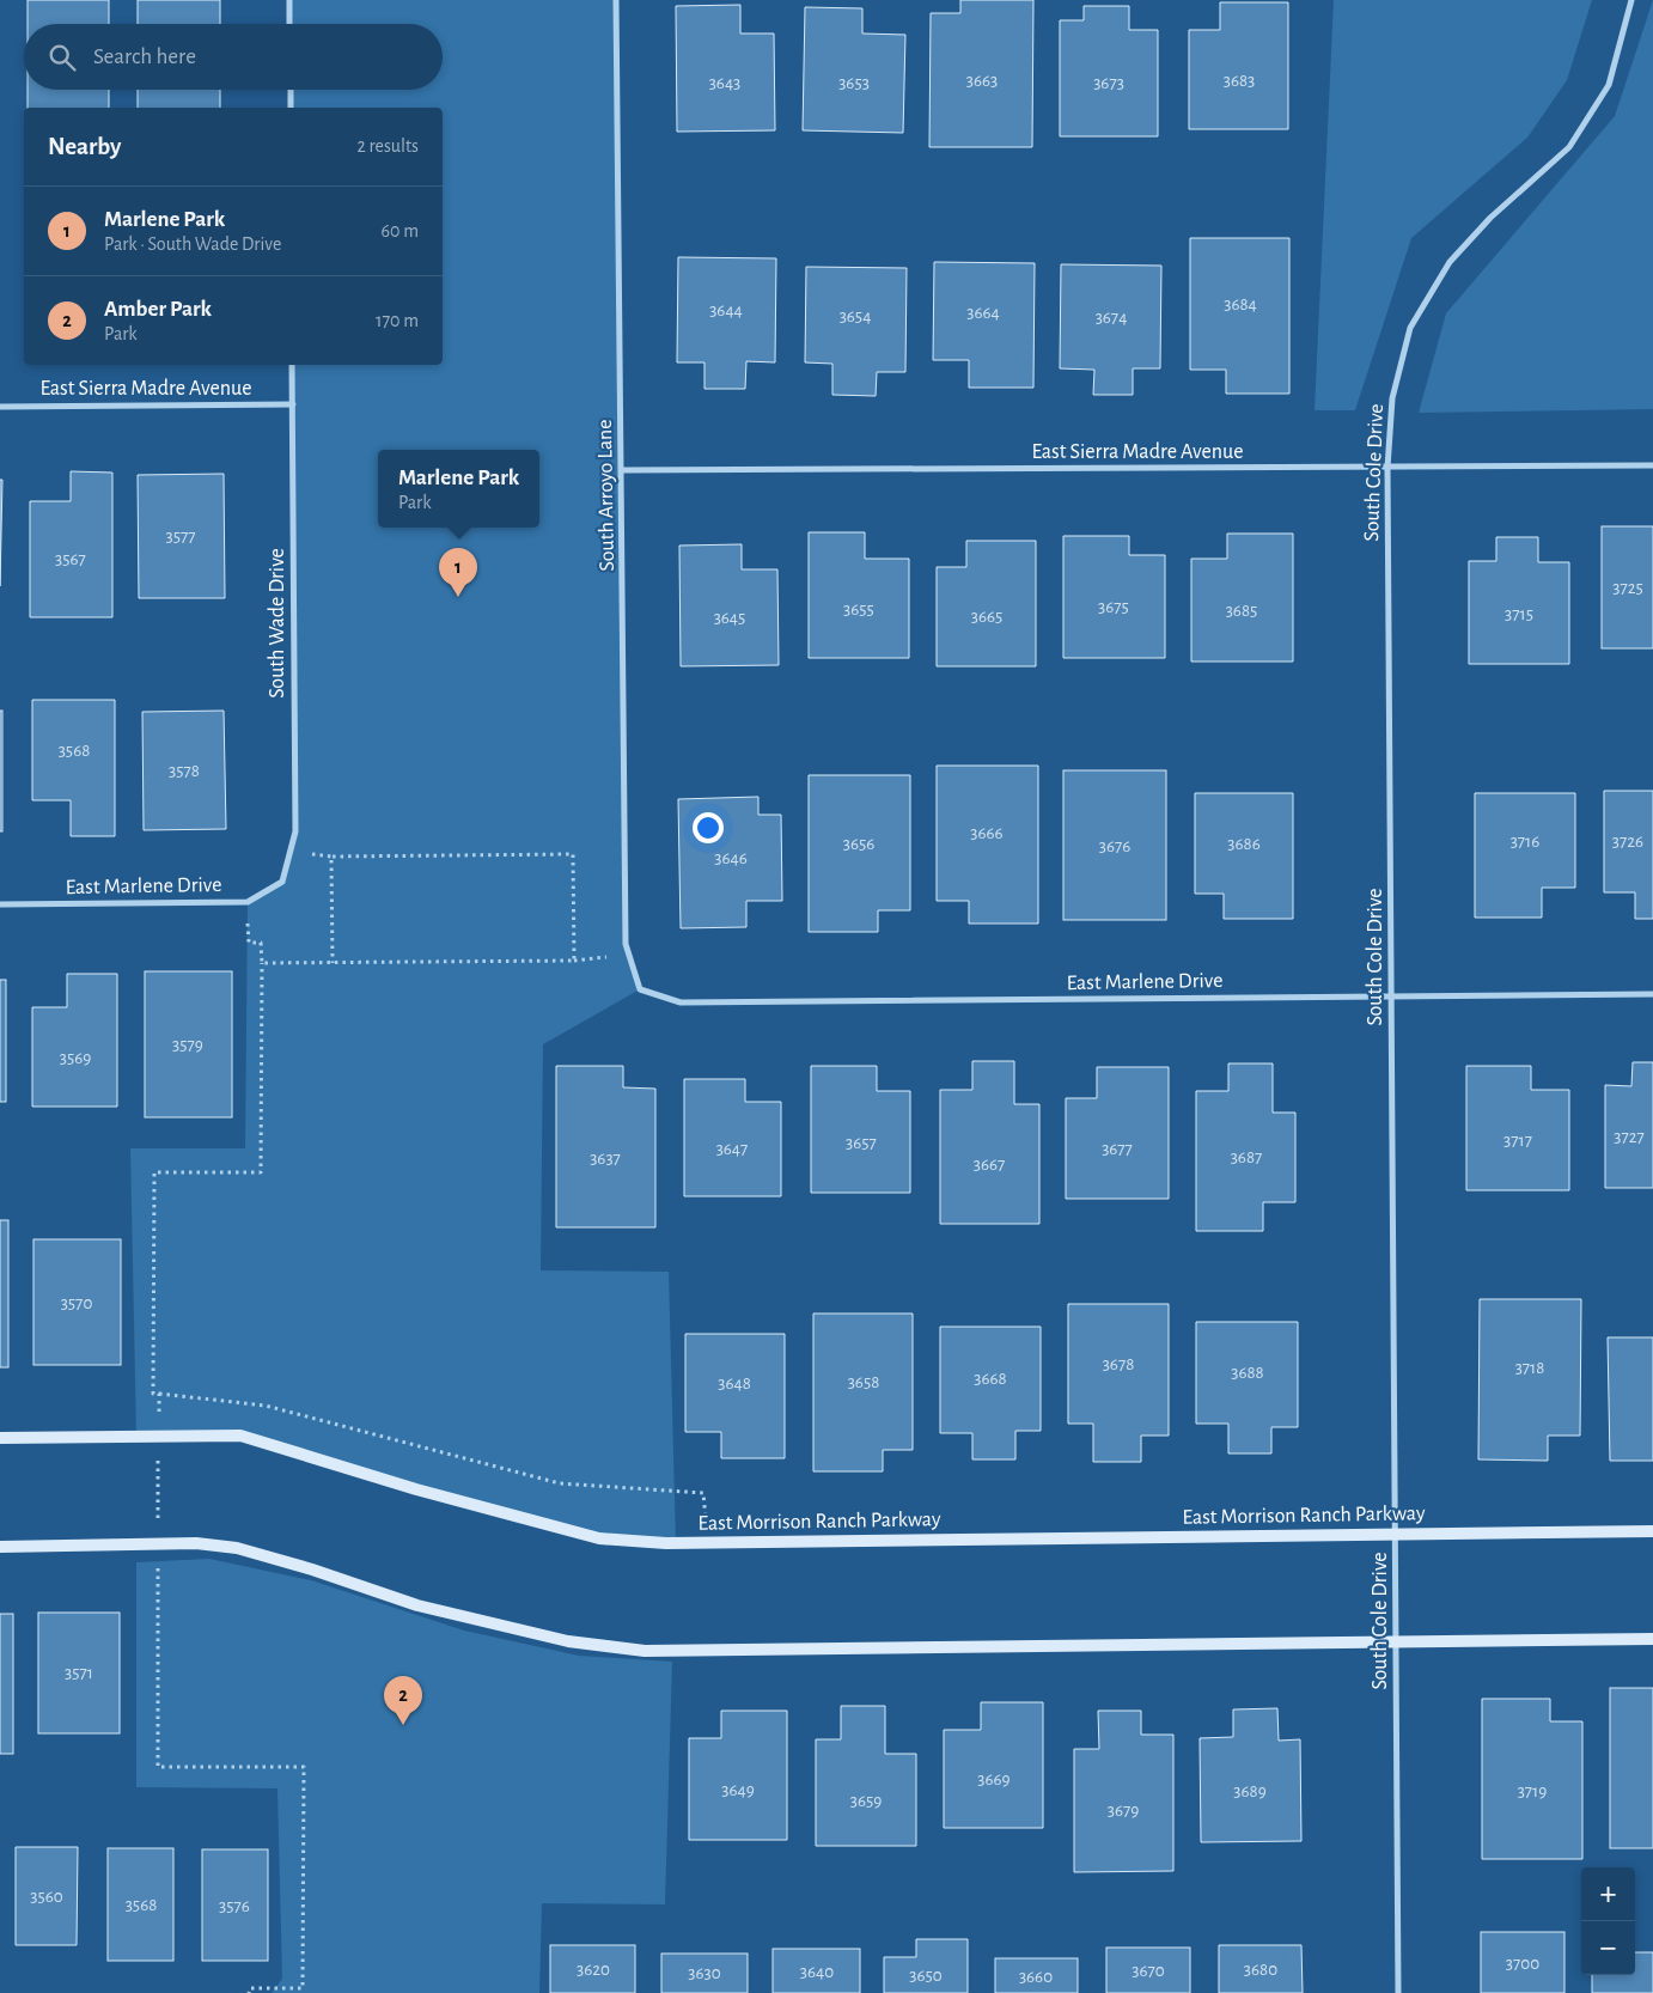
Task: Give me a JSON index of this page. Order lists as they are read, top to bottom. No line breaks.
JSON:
{"streets":{"street":["East Sierra Madre Avenue","South Cole Drive","South Arroyo Lane","South Wade Drive","East Marlene Drive","East Morrison Ranch Parkway"]},"crossings":[["East Sierra Madre Avenue","South Cole Drive"],["East Sierra Madre Avenue","South Arroyo Lane"],["East Sierra Madre Avenue","South Wade Drive"],["South Cole Drive","East Marlene Drive"],["South Cole Drive","East Morrison Ranch Parkway"],["South Arroyo Lane","East Marlene Drive"],["South Wade Drive","East Marlene Drive"]],"house_numbers":["3663","3683","3643","3653","3673","3684","3644","3664","3654","3674","3577","3567","3725","3675","3655","3685","3715","3665","3645","3568","3578","3666","3716","3726","3656","3686","3676","3646","3579","3569","3727","3717","3657","3647","3677","3687","3637","3667","3570","3678","3718","3688","3668","3658","3648","3571","3669","3649","3689","3719","3659","3679","3560","3568","3576","3700","3620","3680","3670","3640","3630","3650","3660"],"page":{"search":"Search here","heading":["Nearby","2 results"],"list":[{"mark":"1","name":"Marlene Park","note":"Park · South Wade Drive","value":"60 m"},{"mark":"2","name":"Amber Park","note":"Park","value":"170 m"}],"popup":["Marlene Park","Park"],"pins":["1","2"],"map_buttons":["+","−"]}}
